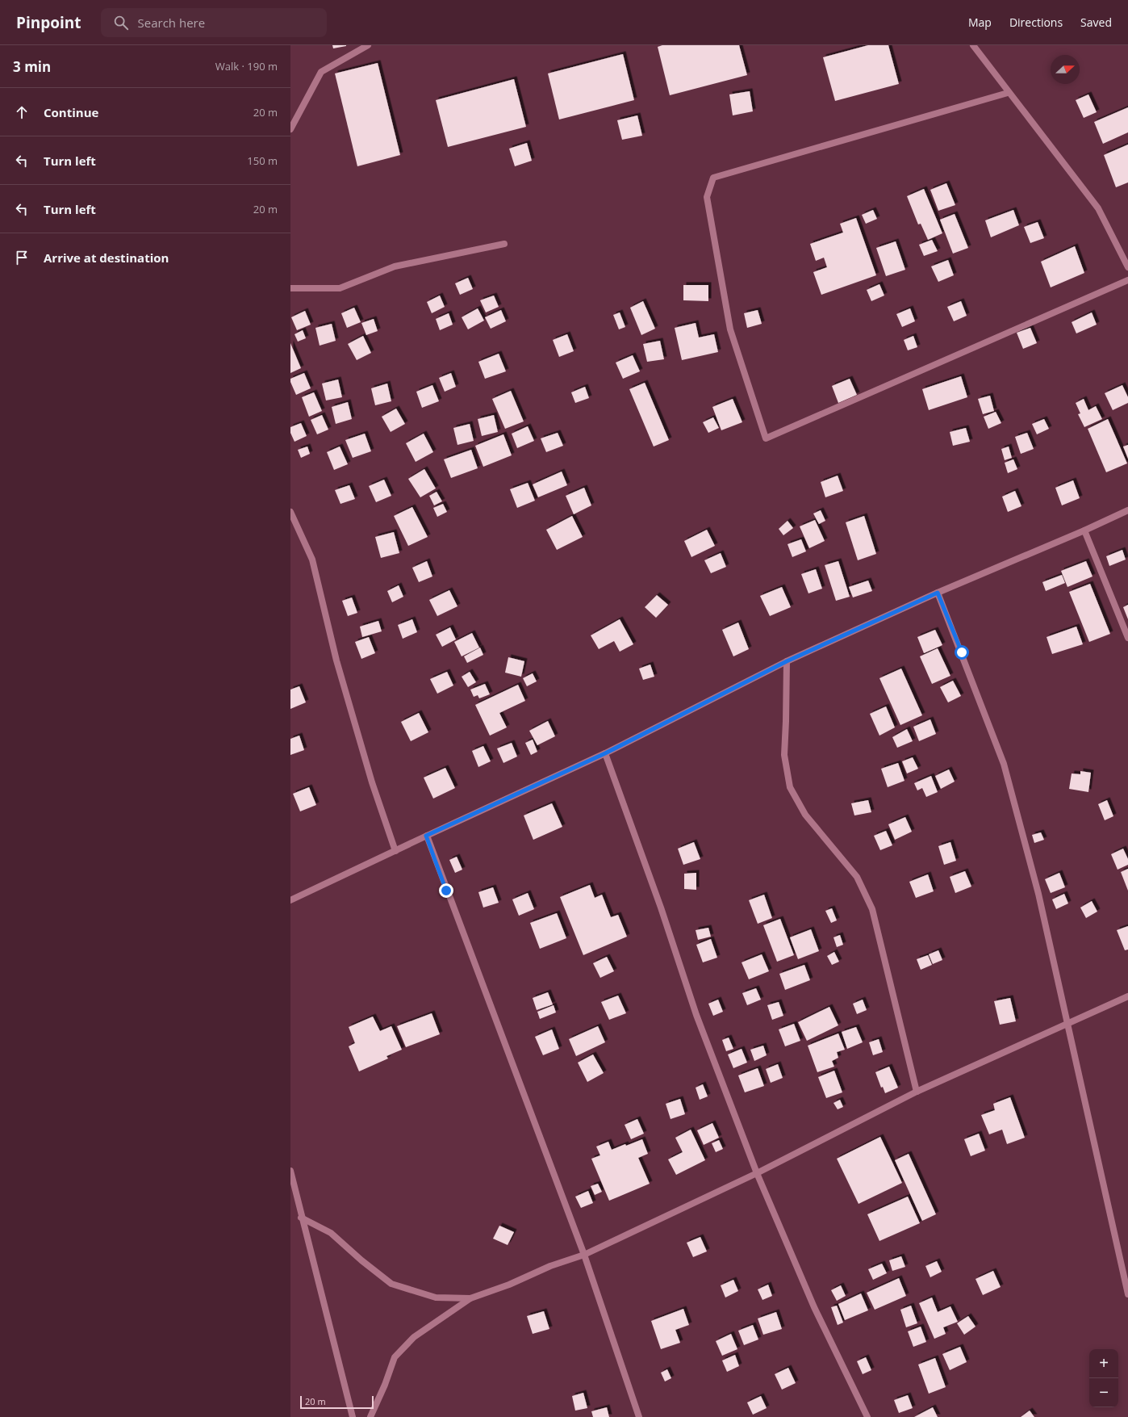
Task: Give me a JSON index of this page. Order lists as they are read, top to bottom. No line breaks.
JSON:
{"scale_bar":"20 m","north":"right","page":{"header":"Pinpoint","search":"Search here","nav":["Map","Directions","Saved"],"heading":["3 min","Walk · 190 m"],"list":[["Continue","20 m"],["Turn left","150 m"],["Turn left","20 m"],"Arrive at destination"],"map_buttons":["+","−"],"scale":"20 m"}}
